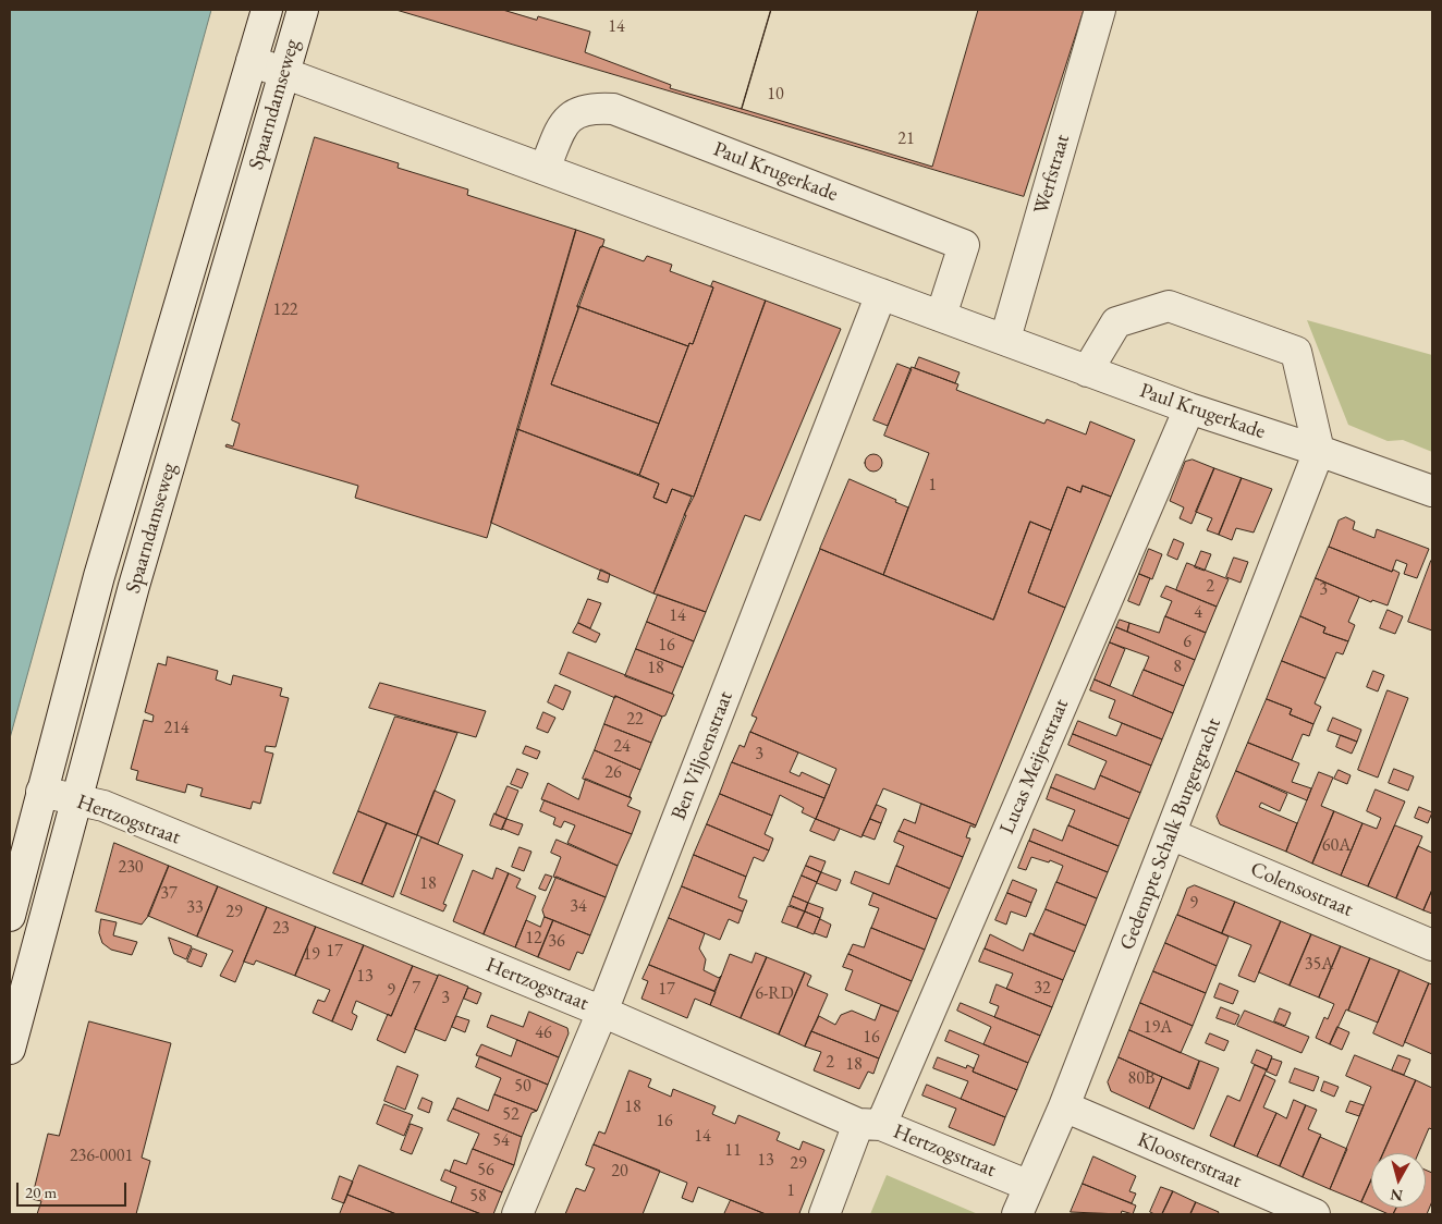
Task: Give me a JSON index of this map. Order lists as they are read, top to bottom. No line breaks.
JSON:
{"streets":{"street":["Spaarndamseweg","Paul Krugerkade","Werfstraat","Ben Viljoenstraat","Lucas Meijerstraat","Hertzogstraat","Gedempte Schalk Burgergracht","Colensostraat","Kloosterstraat"]},"crossings":[["Spaarndamseweg","Paul Krugerkade"],["Spaarndamseweg","Hertzogstraat"],["Paul Krugerkade","Werfstraat"],["Paul Krugerkade","Ben Viljoenstraat"],["Paul Krugerkade","Lucas Meijerstraat"],["Paul Krugerkade","Gedempte Schalk Burgergracht"],["Ben Viljoenstraat","Hertzogstraat"],["Lucas Meijerstraat","Hertzogstraat"],["Hertzogstraat","Gedempte Schalk Burgergracht"],["Gedempte Schalk Burgergracht","Colensostraat"],["Gedempte Schalk Burgergracht","Kloosterstraat"]],"house_numbers":["14","10","21","122","1","2","3","4","14","6","16","8","18","22","214","24","3","26","60A","230","18","37","9","34","33","29","23","12","36","17","19","35A","13","7","32","17","9","6-RD","3","19A","46","16","2","18","80B","50","18","52","16","14","54","11","236-0001","13","29","56","20","1","58"],"scale_bar":"20 m","north":"bottom"}
